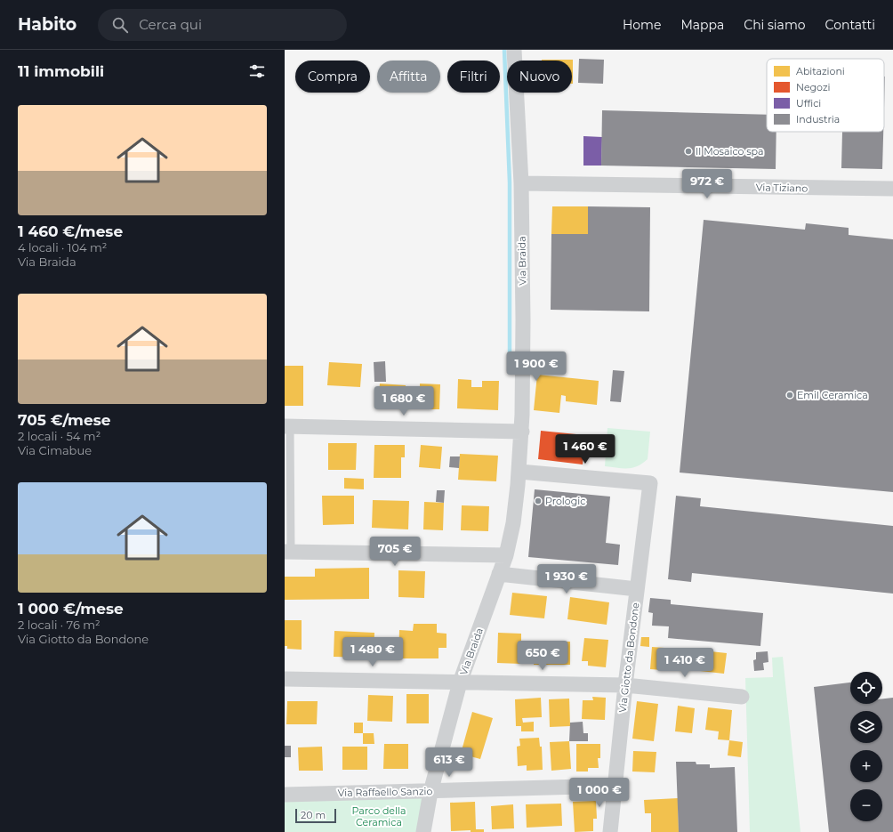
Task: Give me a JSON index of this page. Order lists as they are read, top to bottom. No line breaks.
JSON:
{"streets":{"street":["Via Tiziano","Via Braida","Via Giotto da Bondone","Via Raffaello Sanzio"]},"crossings":[["Via Tiziano","Via Braida"],["Via Braida","Via Giotto da Bondone"],["Via Braida","Via Raffaello Sanzio"],["Via Giotto da Bondone","Via Raffaello Sanzio"]],"parks":["Parco della Ceramica"],"places":["Il Mosaico spa","Emil Ceramica","Prologic"],"legend":["Abitazioni","Negozi","Uffici","Industria"],"scale_bar":"20 m","page":{"header":"Habito","search":"Cerca qui","nav":["Home","Mappa","Chi siamo","Contatti"],"heading":"11 immobili","chip":["Compra","Affitta","Filtri","Nuovo"],"list":[{"name":"1 460 €/mese","note":"4 locali · 104 m² · Via Braida"},{"name":"705 €/mese","note":"2 locali · 54 m² · Via Cimabue"},{"name":"1 000 €/mese","note":"2 locali · 76 m² · Via Giotto da Bondone"}],"price":["972 €","1 900 €","1 680 €","1 460 €","705 €","1 930 €","1 480 €","650 €","1 410 €","613 €","1 000 €"],"map_buttons":["+","−"],"scale":"20 m"}}
